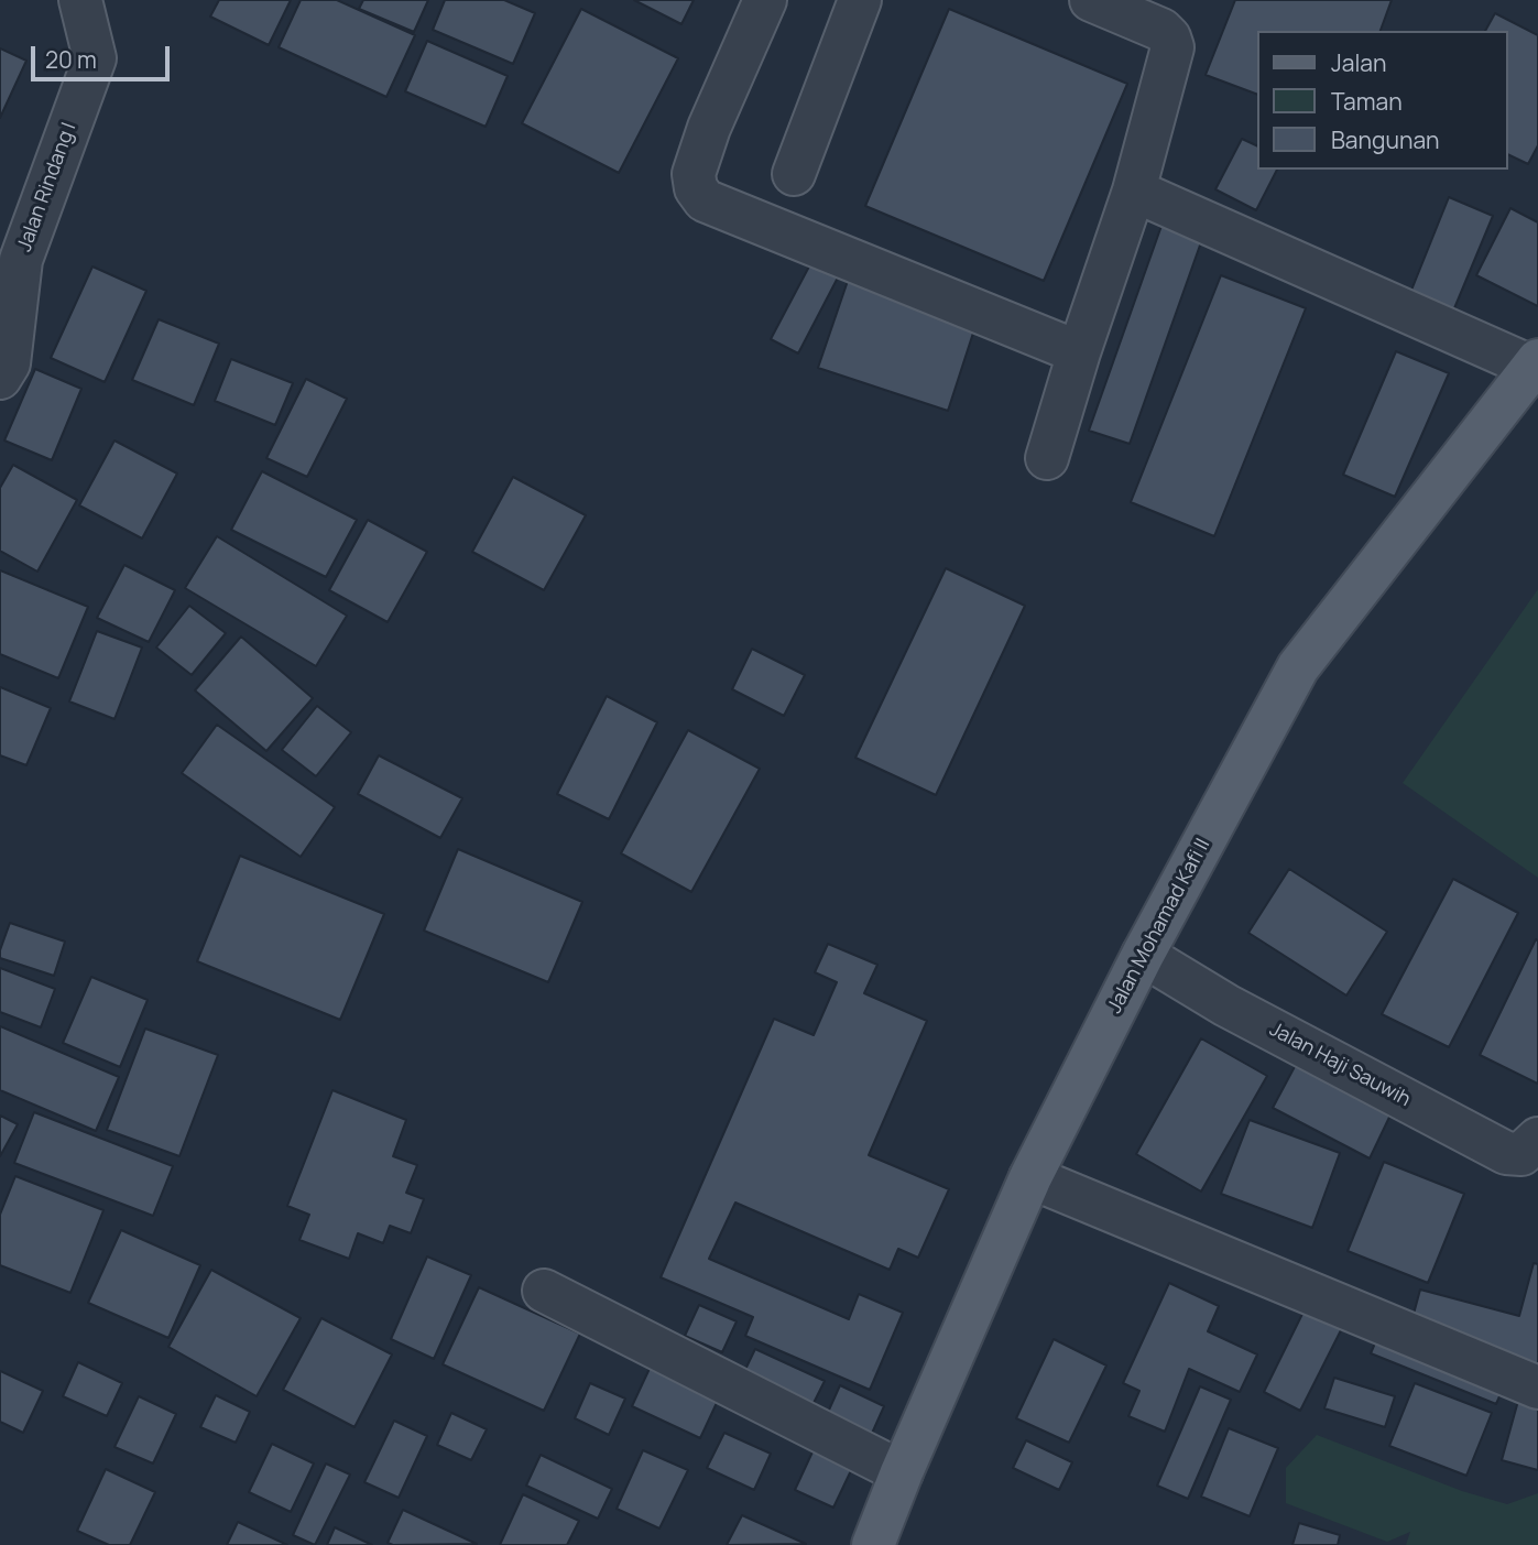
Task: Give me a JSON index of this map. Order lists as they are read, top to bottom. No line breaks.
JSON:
{"streets":{"main road":["Jalan Mohamad Kafi II"],"street":["Jalan Rindang I","Jalan Haji Sauwih"]},"crossings":[["Jalan Mohamad Kafi II","Jalan Haji Sauwih"]],"legend":["Jalan","Taman","Bangunan"],"scale_bar":"20 m"}
